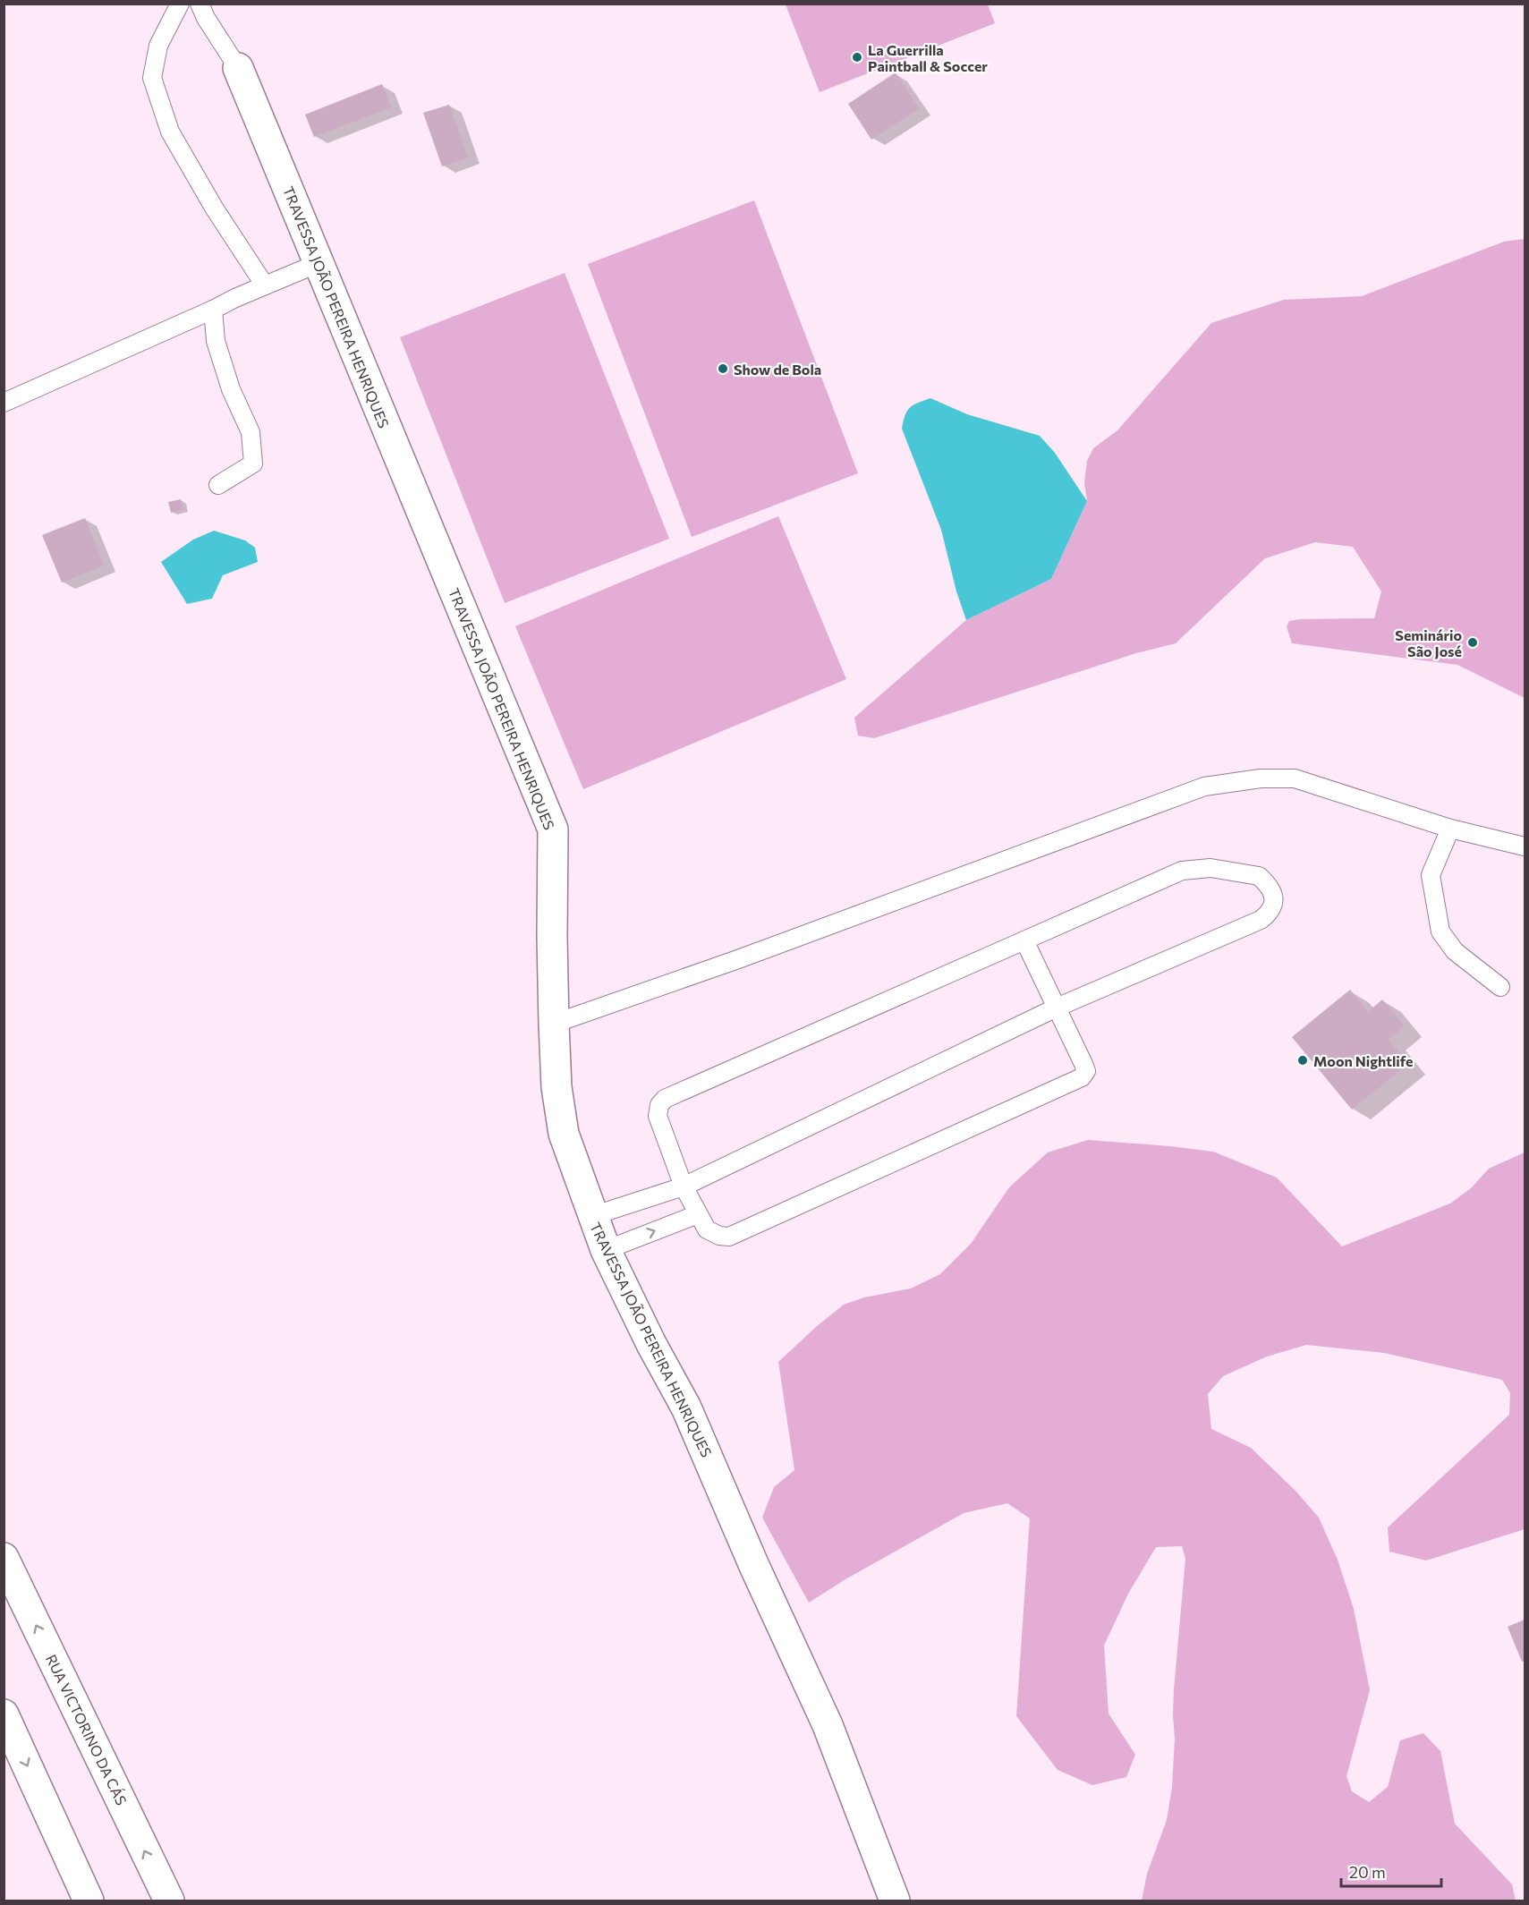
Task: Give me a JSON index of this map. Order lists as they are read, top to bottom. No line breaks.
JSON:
{"streets":{"street":["TRAVESSA JOÃO PEREIRA HENRIQUES","RUA VICTORINO DA CÁS"]},"places":["La Guerrilla Paintball & Soccer","Show de Bola","Seminário São José","Moon Nightlife"],"scale_bar":"20 m"}
